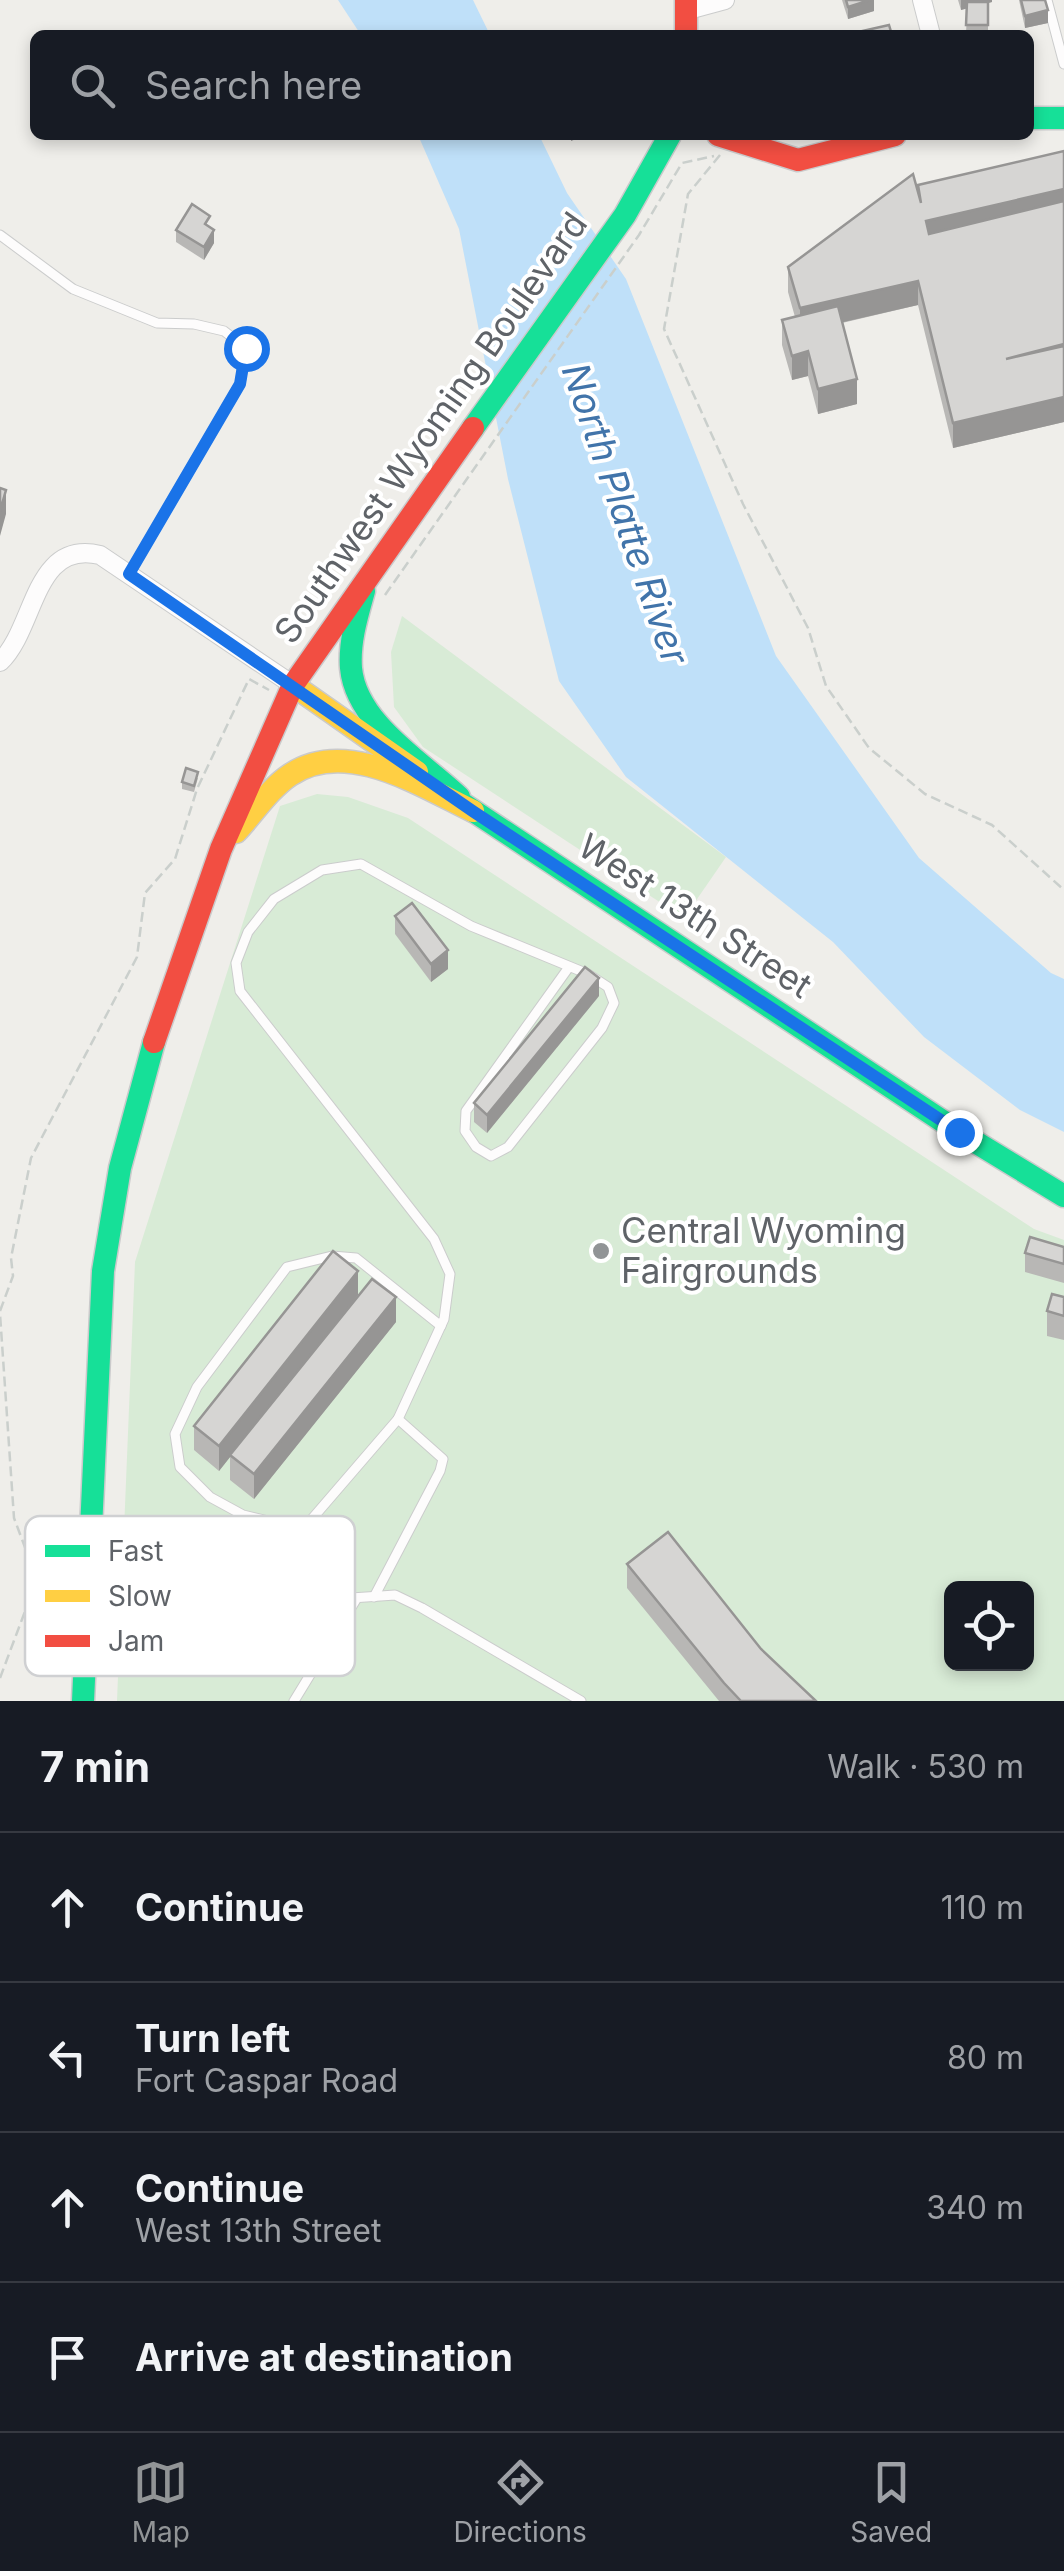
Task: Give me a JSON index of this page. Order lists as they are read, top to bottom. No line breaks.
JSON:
{"streets":{"main road":["Southwest Wyoming Boulevard","West 13th Street"]},"crossings":[["Southwest Wyoming Boulevard","West 13th Street"]],"water":["North Platte River"],"places":["Central Wyoming Fairgrounds"],"legend":["Fast","Slow","Jam"],"page":{"search":"Search here","heading":["7 min","Walk · 530 m"],"list":[["Continue","110 m"],["Turn left","Fort Caspar Road","80 m"],["Continue","West 13th Street","340 m"],"Arrive at destination"],"nav":["Map","Directions","Saved"]}}
